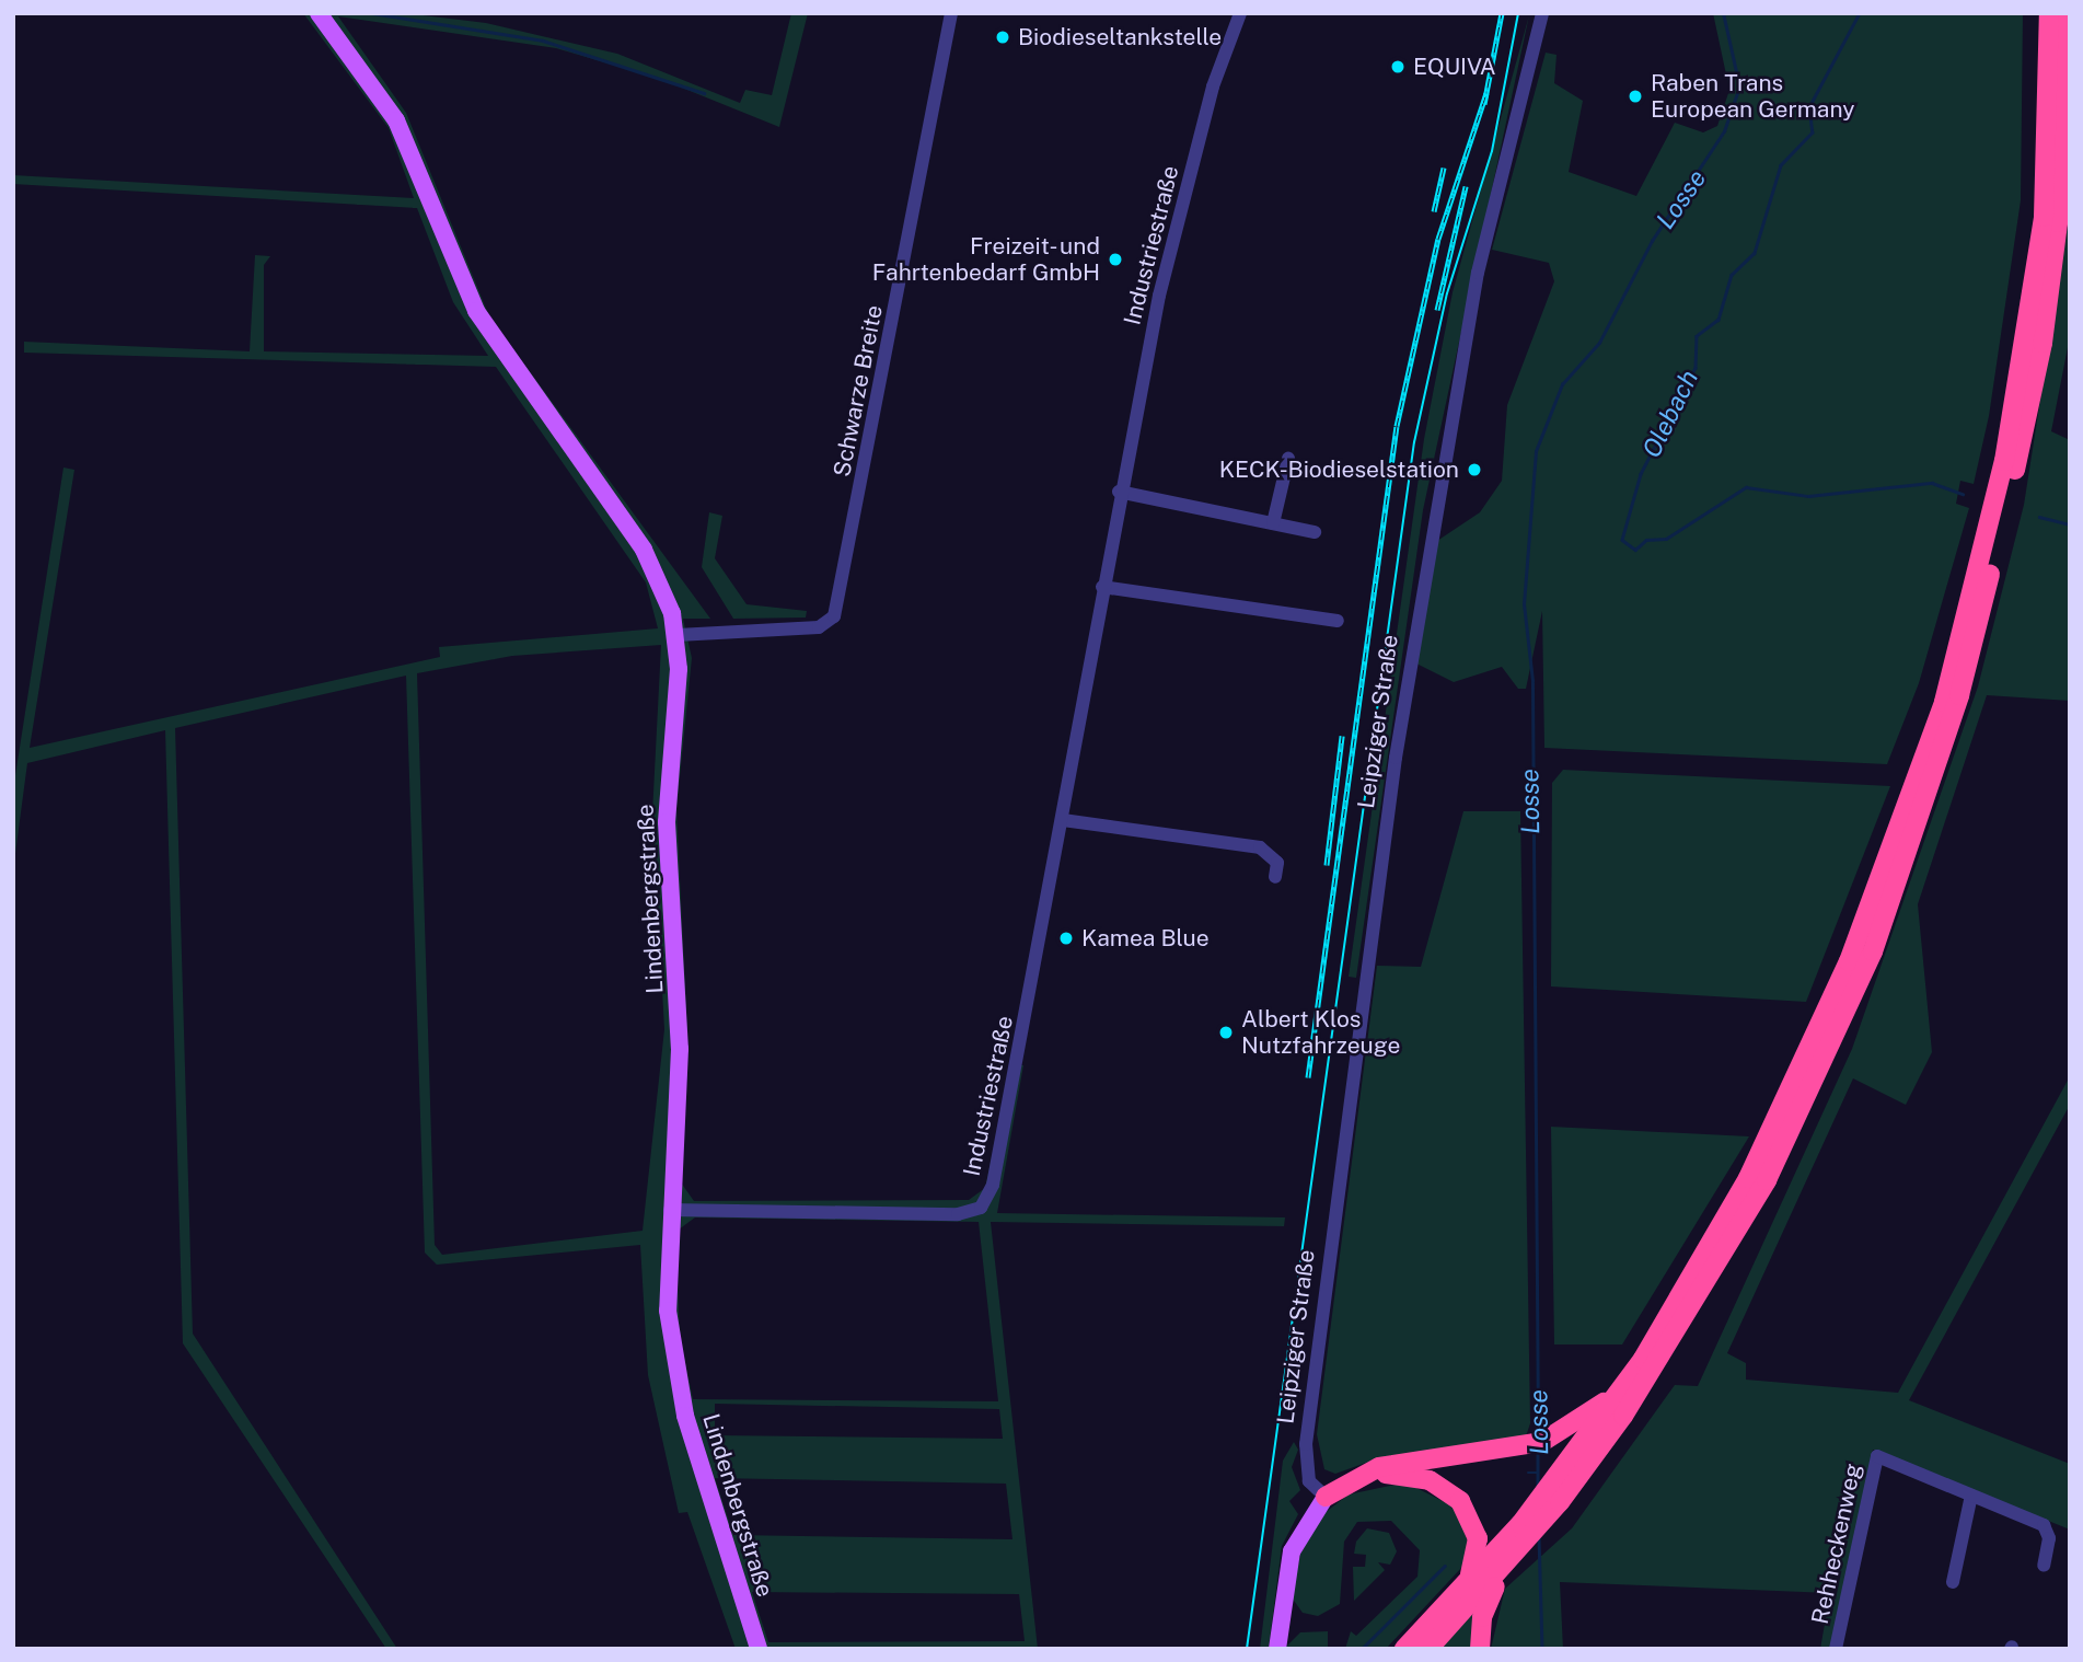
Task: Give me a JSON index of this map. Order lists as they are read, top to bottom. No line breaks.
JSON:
{"streets":{"main road":["Lindenbergstraße"],"street":["Industriestraße","Schwarze Breite","Leipziger Straße","Rehheckenweg"]},"crossings":[["Industriestraße","Lindenbergstraße"],["Schwarze Breite","Lindenbergstraße"]],"water":["Losse","Olebach"],"places":["Biodieseltankstelle","EQUIVA","Raben Trans European Germany","Freizeit- und Fahrtenbedarf GmbH","KECK-Biodieselstation","Kamea Blue","Albert Klos Nutzfahrzeuge"]}
